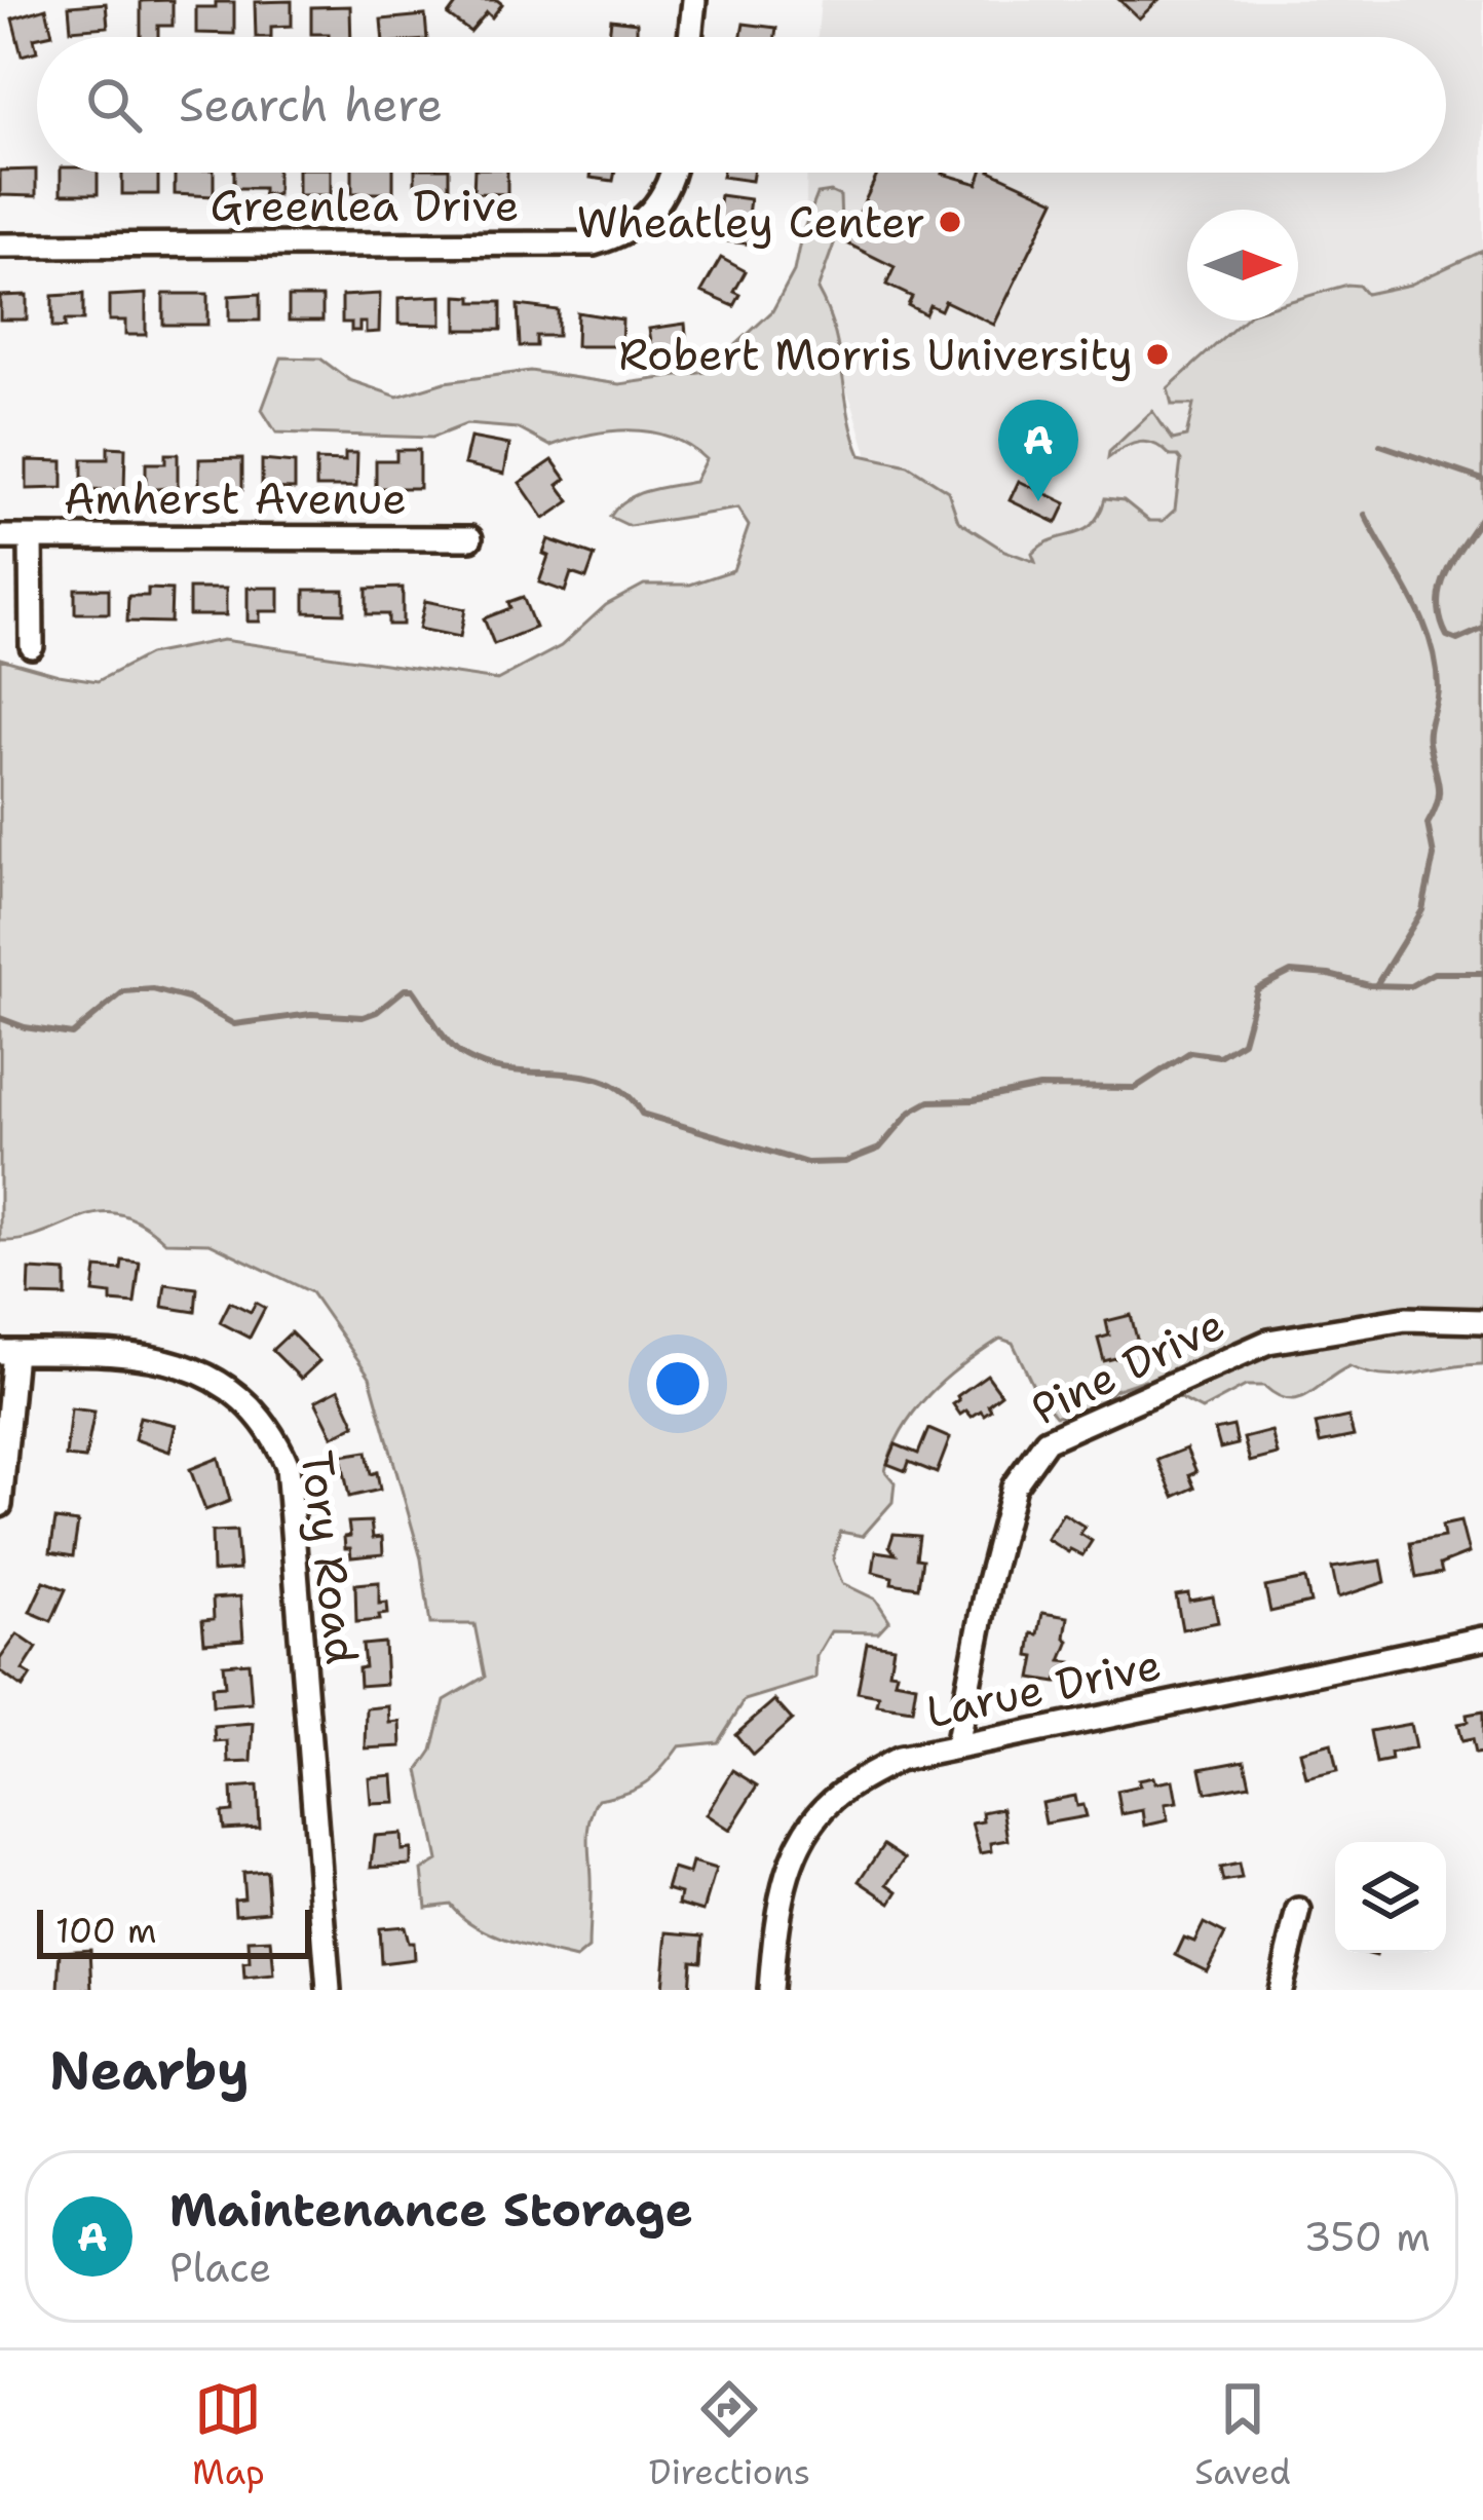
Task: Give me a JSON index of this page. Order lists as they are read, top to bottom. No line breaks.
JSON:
{"streets":{"street":["Greenlea Drive","Amherst Avenue","Pine Drive","Tory Road","Larue Drive"]},"crossings":[["Pine Drive","Larue Drive"]],"places":["Wheatley Center","Robert Morris University"],"scale_bar":"100 m","north":"right","page":{"search":"Search here","pins":"A","scale":"100 m","heading":"Nearby","list":[{"mark":"A","name":"Maintenance Storage","note":"Place","value":"350 m"}],"nav":["Map","Directions","Saved"]}}
